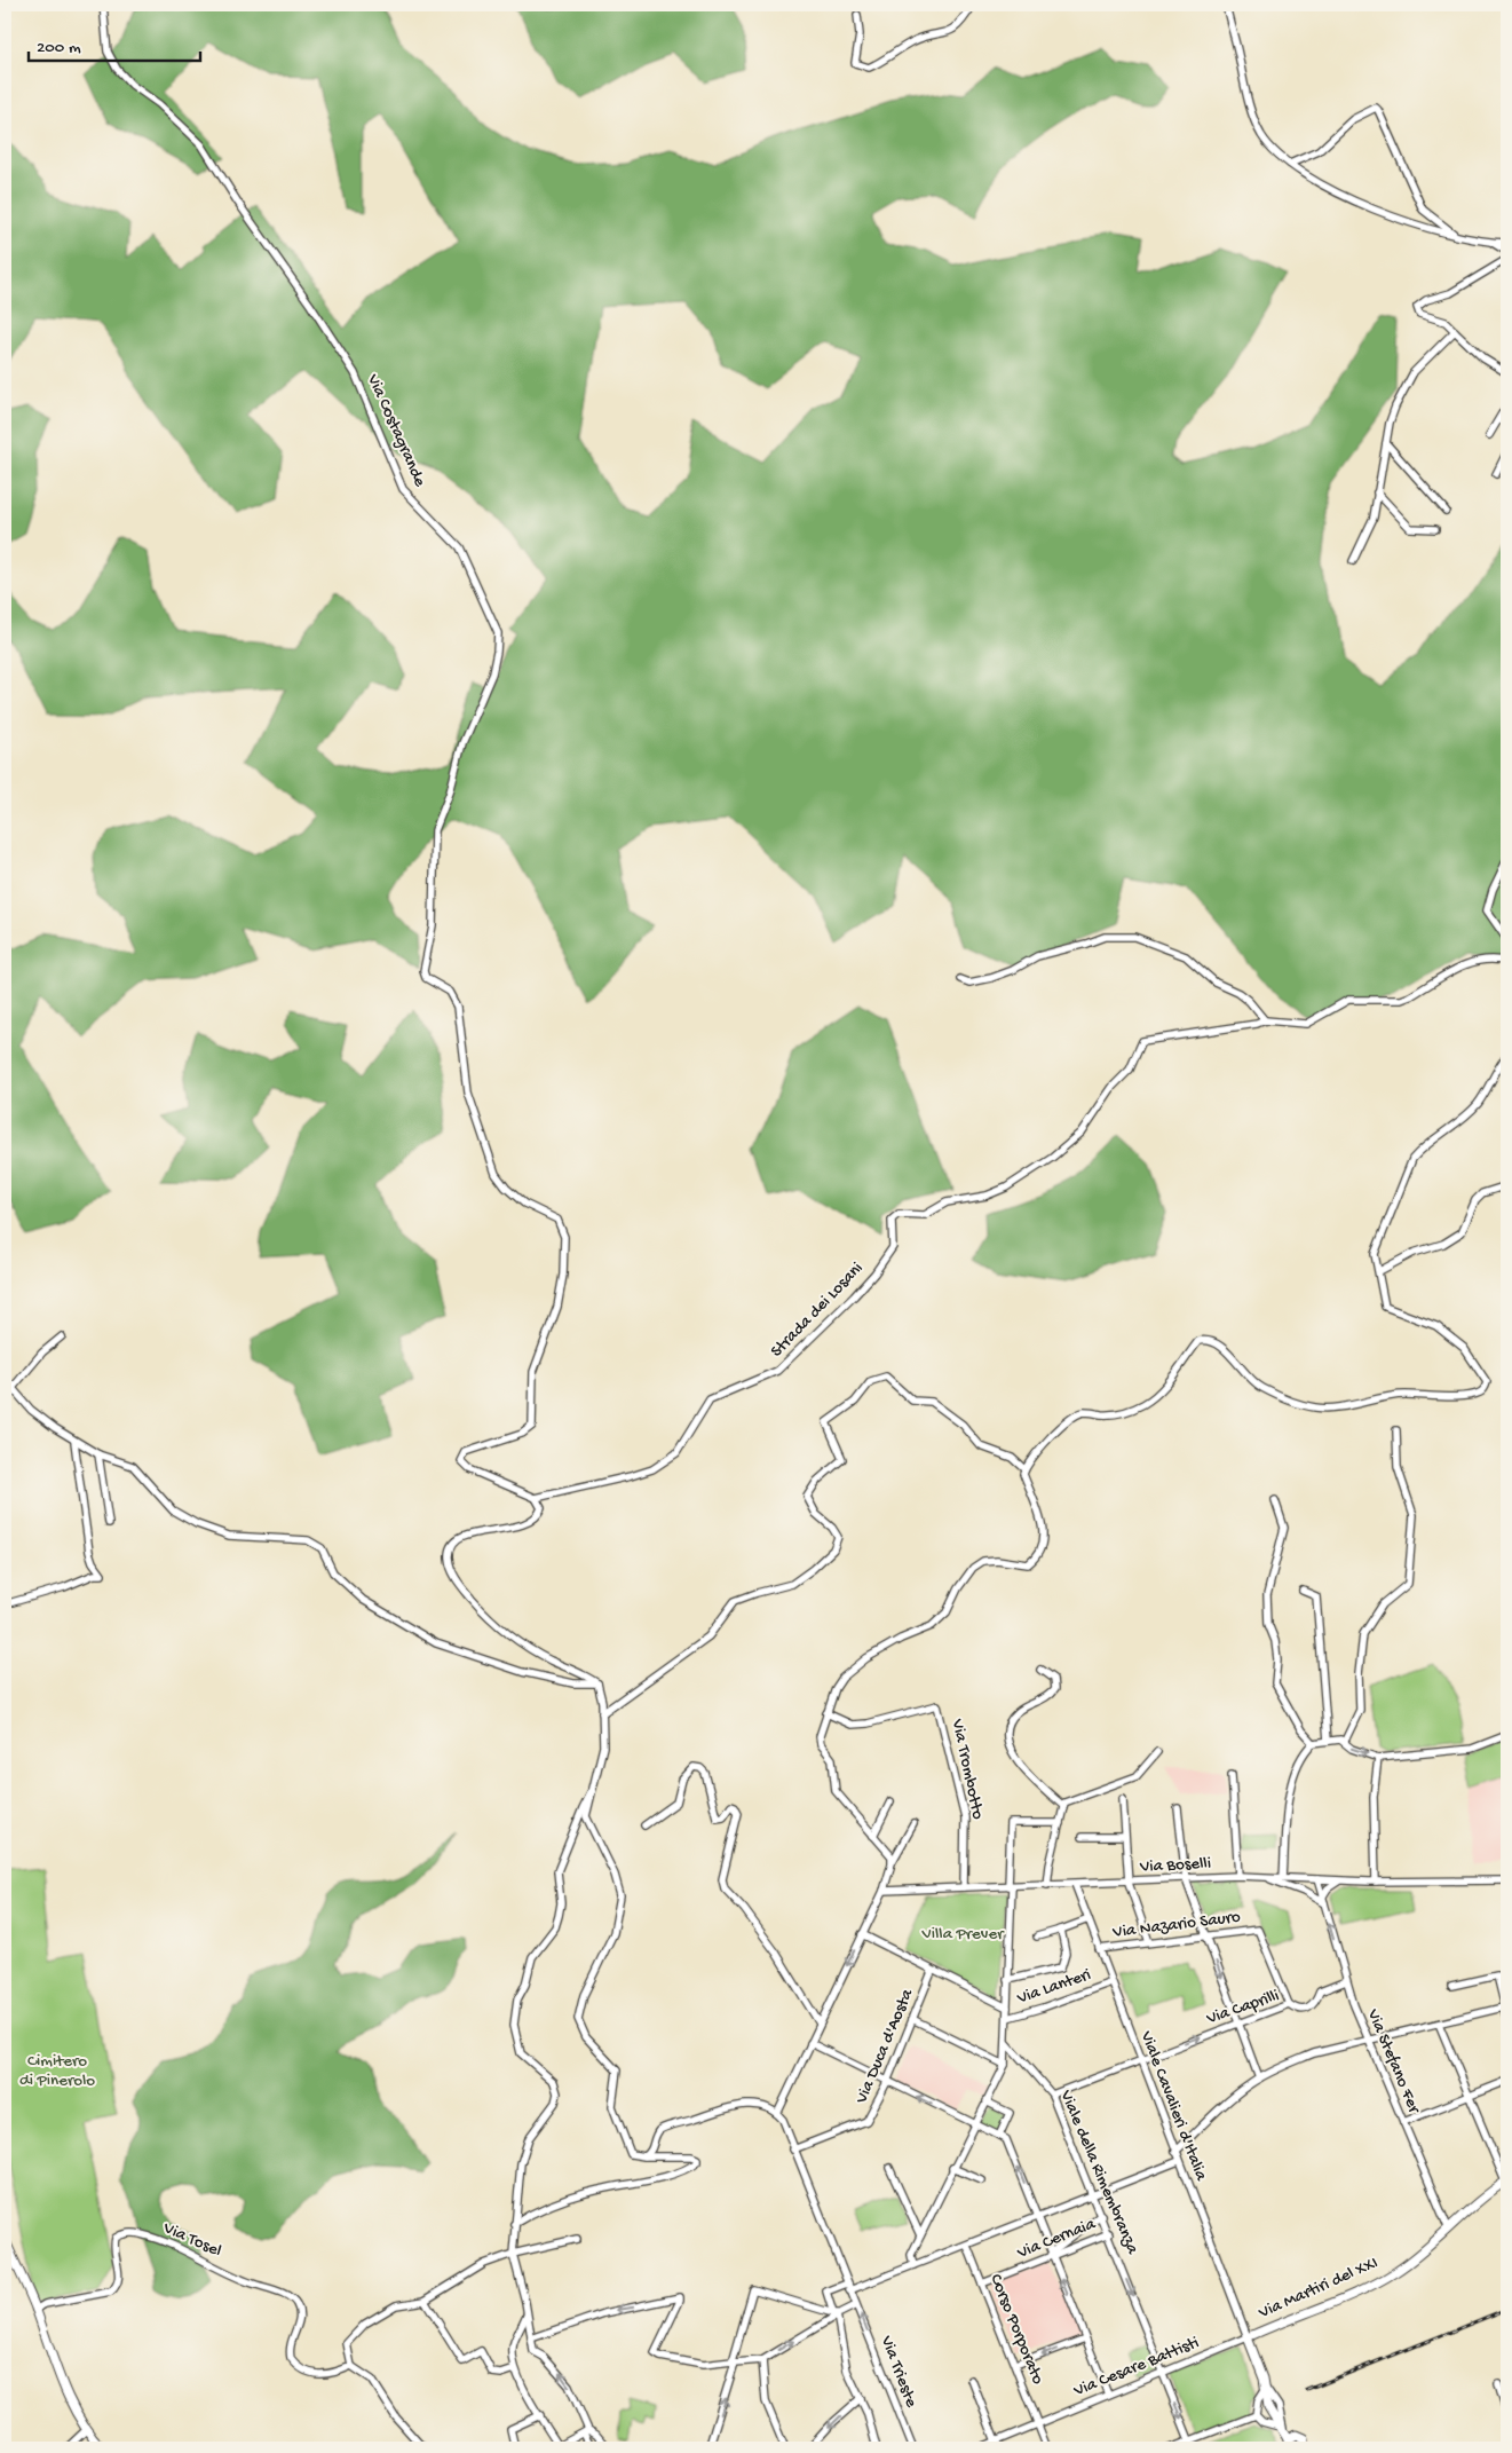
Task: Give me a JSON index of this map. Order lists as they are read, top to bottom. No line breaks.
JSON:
{"streets":{"street":["Via Costagrande","Strada dei Losani","Via Trombotto","Via Boselli","Via Nazario Sauro","Via Lanteri","Via Caprilli","Via Duca d'Aosta","Via Stefano Fer","Viale Cavalieri d'Italia","Viale della Rimembranza","Via Cernaia","Via Tosel","Via Martiri del XXI","Corso Porporato","Via Cesare Battisti","Via Trieste"]},"crossings":[["Via Costagrande","Strada dei Losani"],["Via Boselli","Via Stefano Fer"],["Via Boselli","Viale Cavalieri d'Italia"],["Via Nazario Sauro","Via Caprilli"],["Via Nazario Sauro","Viale Cavalieri d'Italia"],["Via Lanteri","Viale Cavalieri d'Italia"],["Via Caprilli","Via Stefano Fer"],["Via Caprilli","Viale Cavalieri d'Italia"],["Via Caprilli","Viale della Rimembranza"],["Via Duca d'Aosta","Via Trieste"],["Via Stefano Fer","Via Martiri del XXI"],["Viale Cavalieri d'Italia","Via Martiri del XXI"],["Viale Cavalieri d'Italia","Via Cesare Battisti"],["Viale della Rimembranza","Via Cernaia"],["Viale della Rimembranza","Via Cesare Battisti"],["Via Cernaia","Corso Porporato"],["Via Martiri del XXI","Via Cesare Battisti"],["Corso Porporato","Via Cesare Battisti"]],"one_way":["Viale della Rimembranza"],"parks":["Villa Prever","Cimitero di Pinerolo"],"scale_bar":"200 m"}
